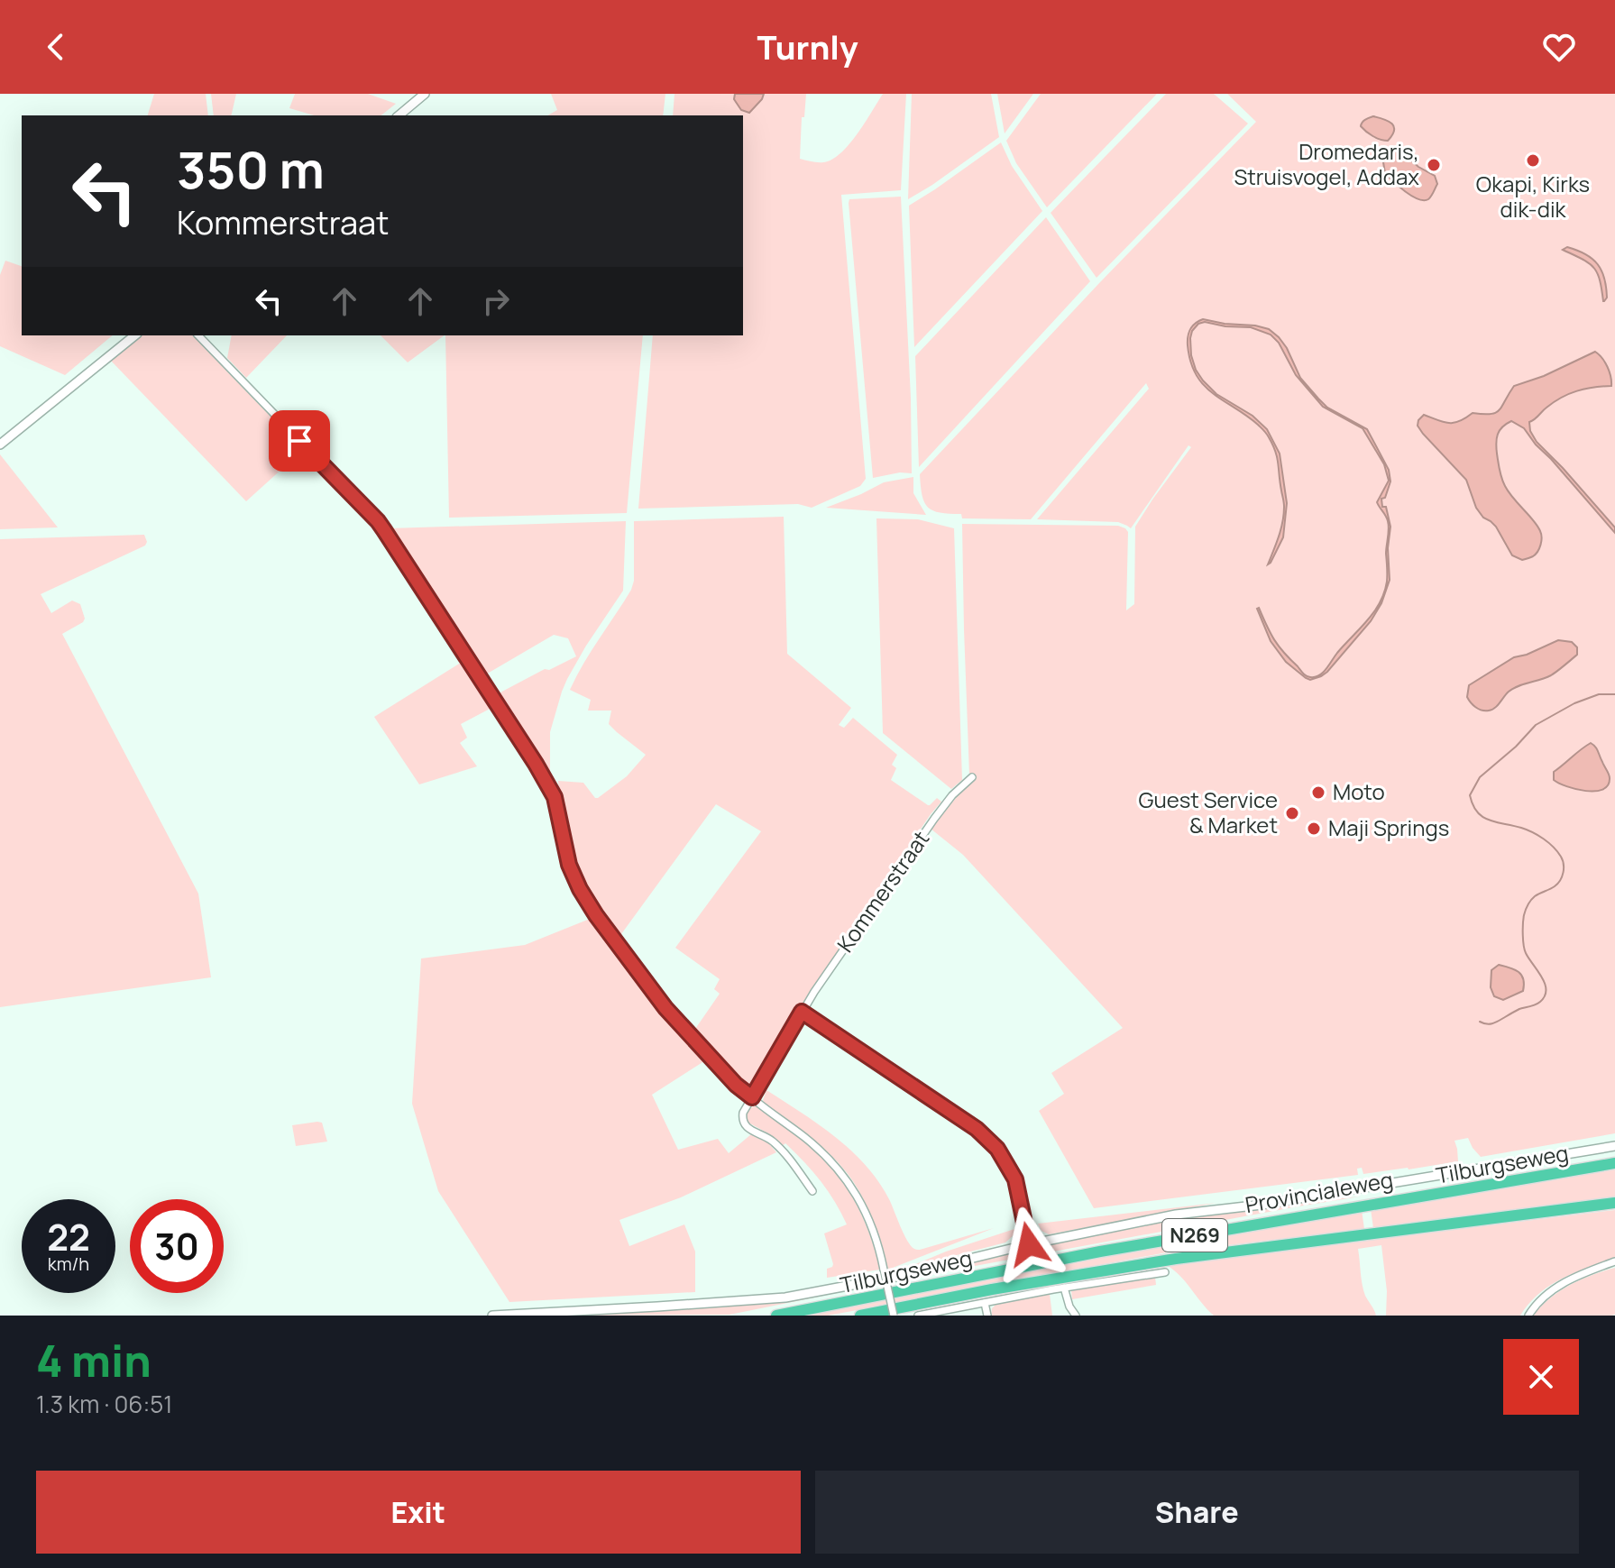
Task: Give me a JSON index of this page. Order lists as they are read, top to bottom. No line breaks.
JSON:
{"streets":{"highway":["Provincialeweg","N269"],"street":["Kommerstraat","Tilburgseweg"]},"places":["Okapi, Kirks dik-dik","Dromedaris, Struisvogel, Addax","Moto","Guest Service & Market","Maji Springs"],"page":{"header":"Turnly","turn":["350 m","Kommerstraat"],"speed":"22 km/h","limit":"30","heading":["4 min","1.3 km · 06:51"],"buttons":["Exit","Share"]}}
